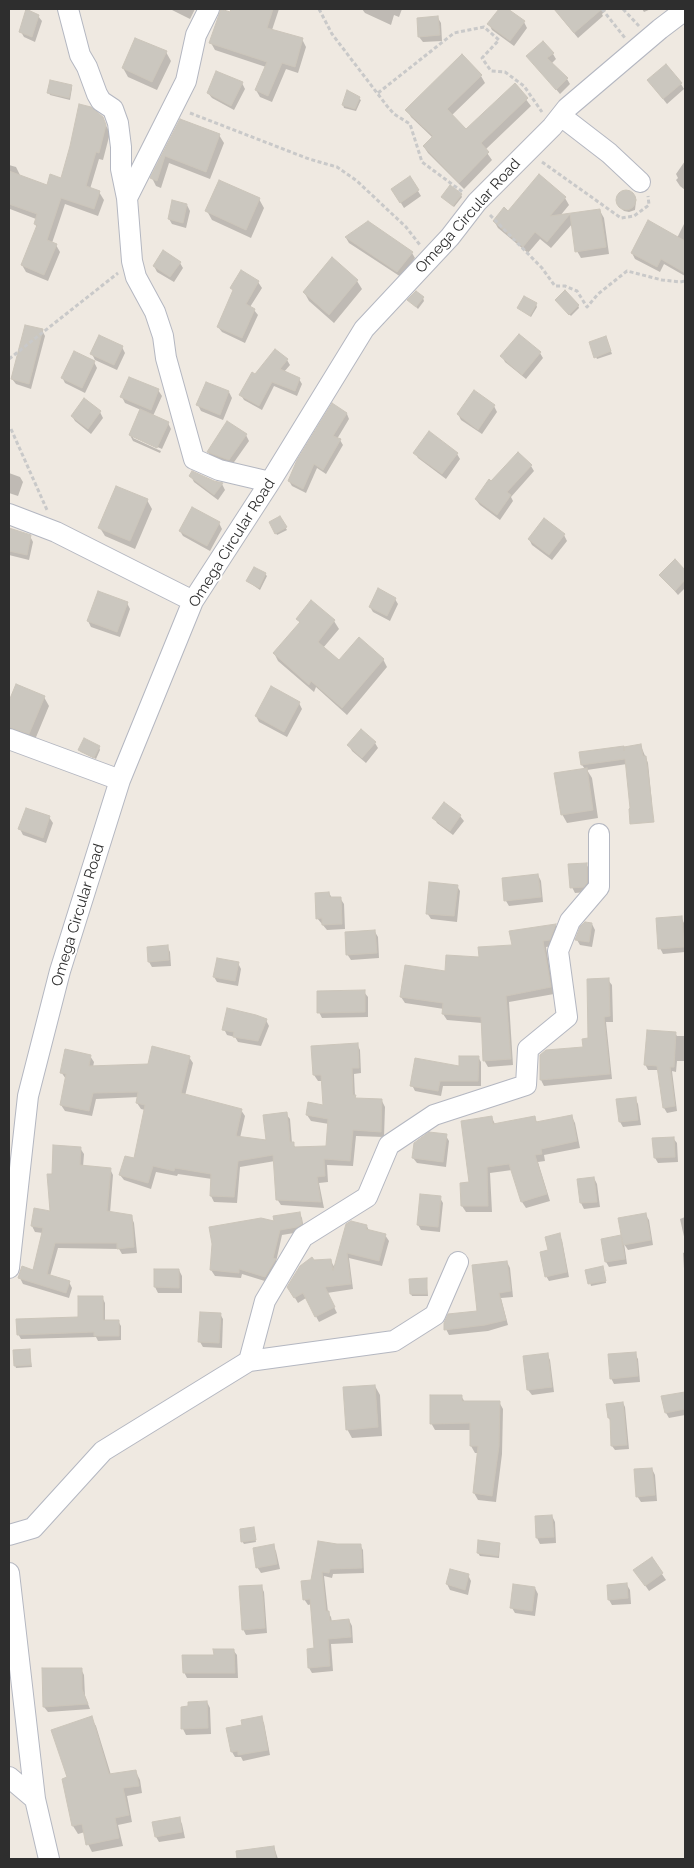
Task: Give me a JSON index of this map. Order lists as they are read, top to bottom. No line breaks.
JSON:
{"streets":{"street":["Omega Circular Road"]}}
